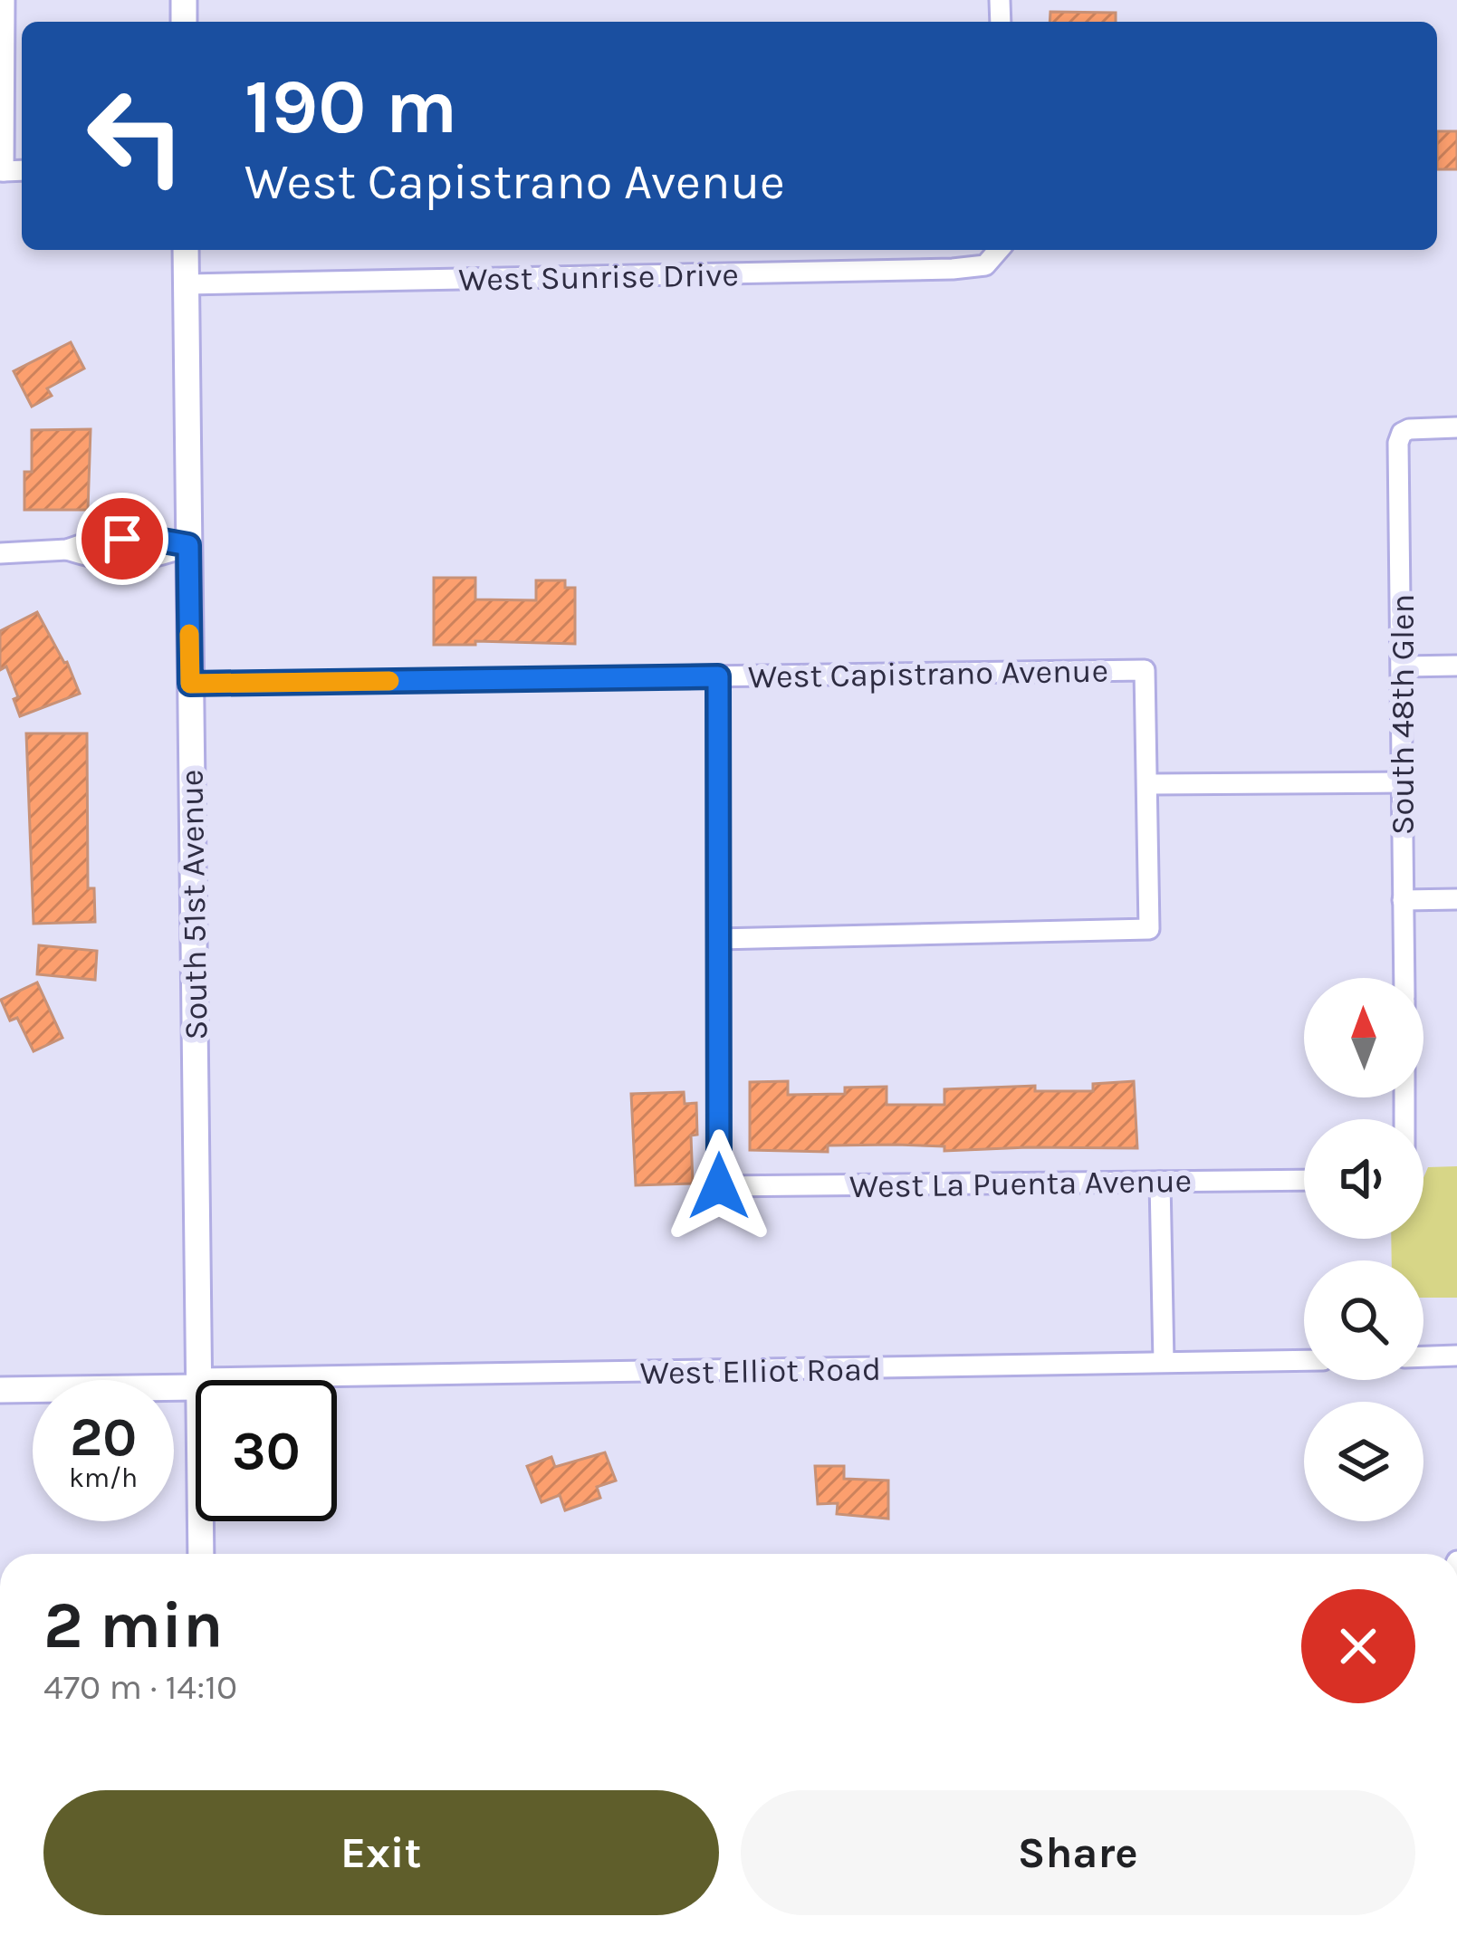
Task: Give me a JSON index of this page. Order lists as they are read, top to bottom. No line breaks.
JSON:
{"streets":{"main road":["South 51st Avenue","West Elliot Road"],"street":["West Sunrise Drive","West Capistrano Avenue","South 48th Glen","West La Puenta Avenue"]},"crossings":[["West Sunrise Drive","South 51st Avenue"],["West Capistrano Avenue","South 51st Avenue"]],"north":"top","page":{"turn":["190 m","West Capistrano Avenue"],"speed":"20 km/h","limit":"30","heading":["2 min","470 m · 14:10"],"buttons":["Exit","Share"]}}
